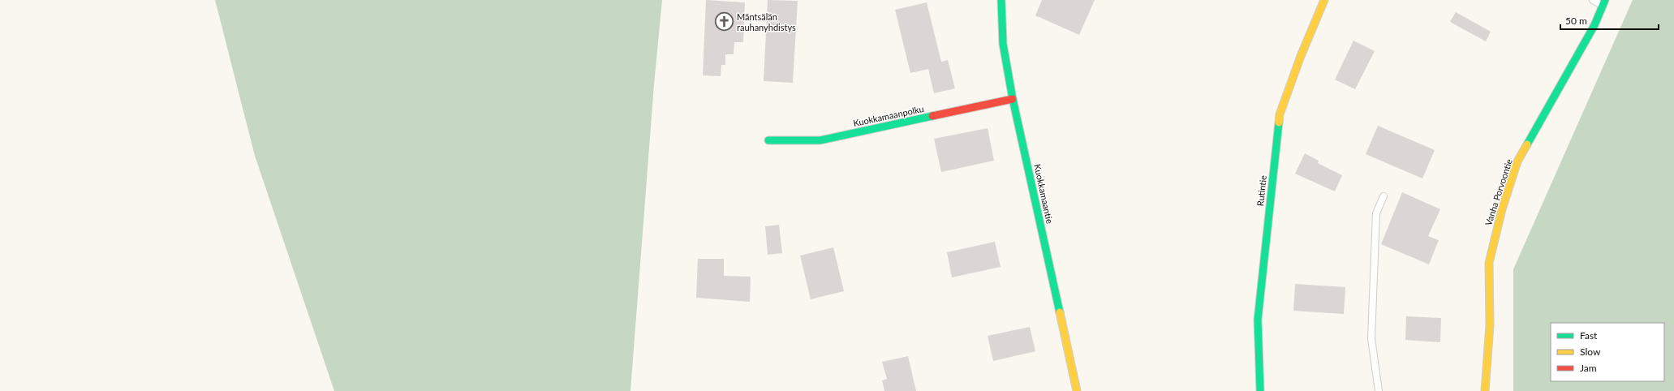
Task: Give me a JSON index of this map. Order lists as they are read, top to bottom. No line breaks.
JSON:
{"streets":{"street":["Kuokkamaanpolku","Rutintie","Vanha Porvoontie","Kuokkamaantie"]},"crossings":[["Kuokkamaanpolku","Kuokkamaantie"]],"places":{"church":["Mäntsälän rauhanyhdistys"]},"legend":["Fast","Slow","Jam"],"scale_bar":"50 m"}
